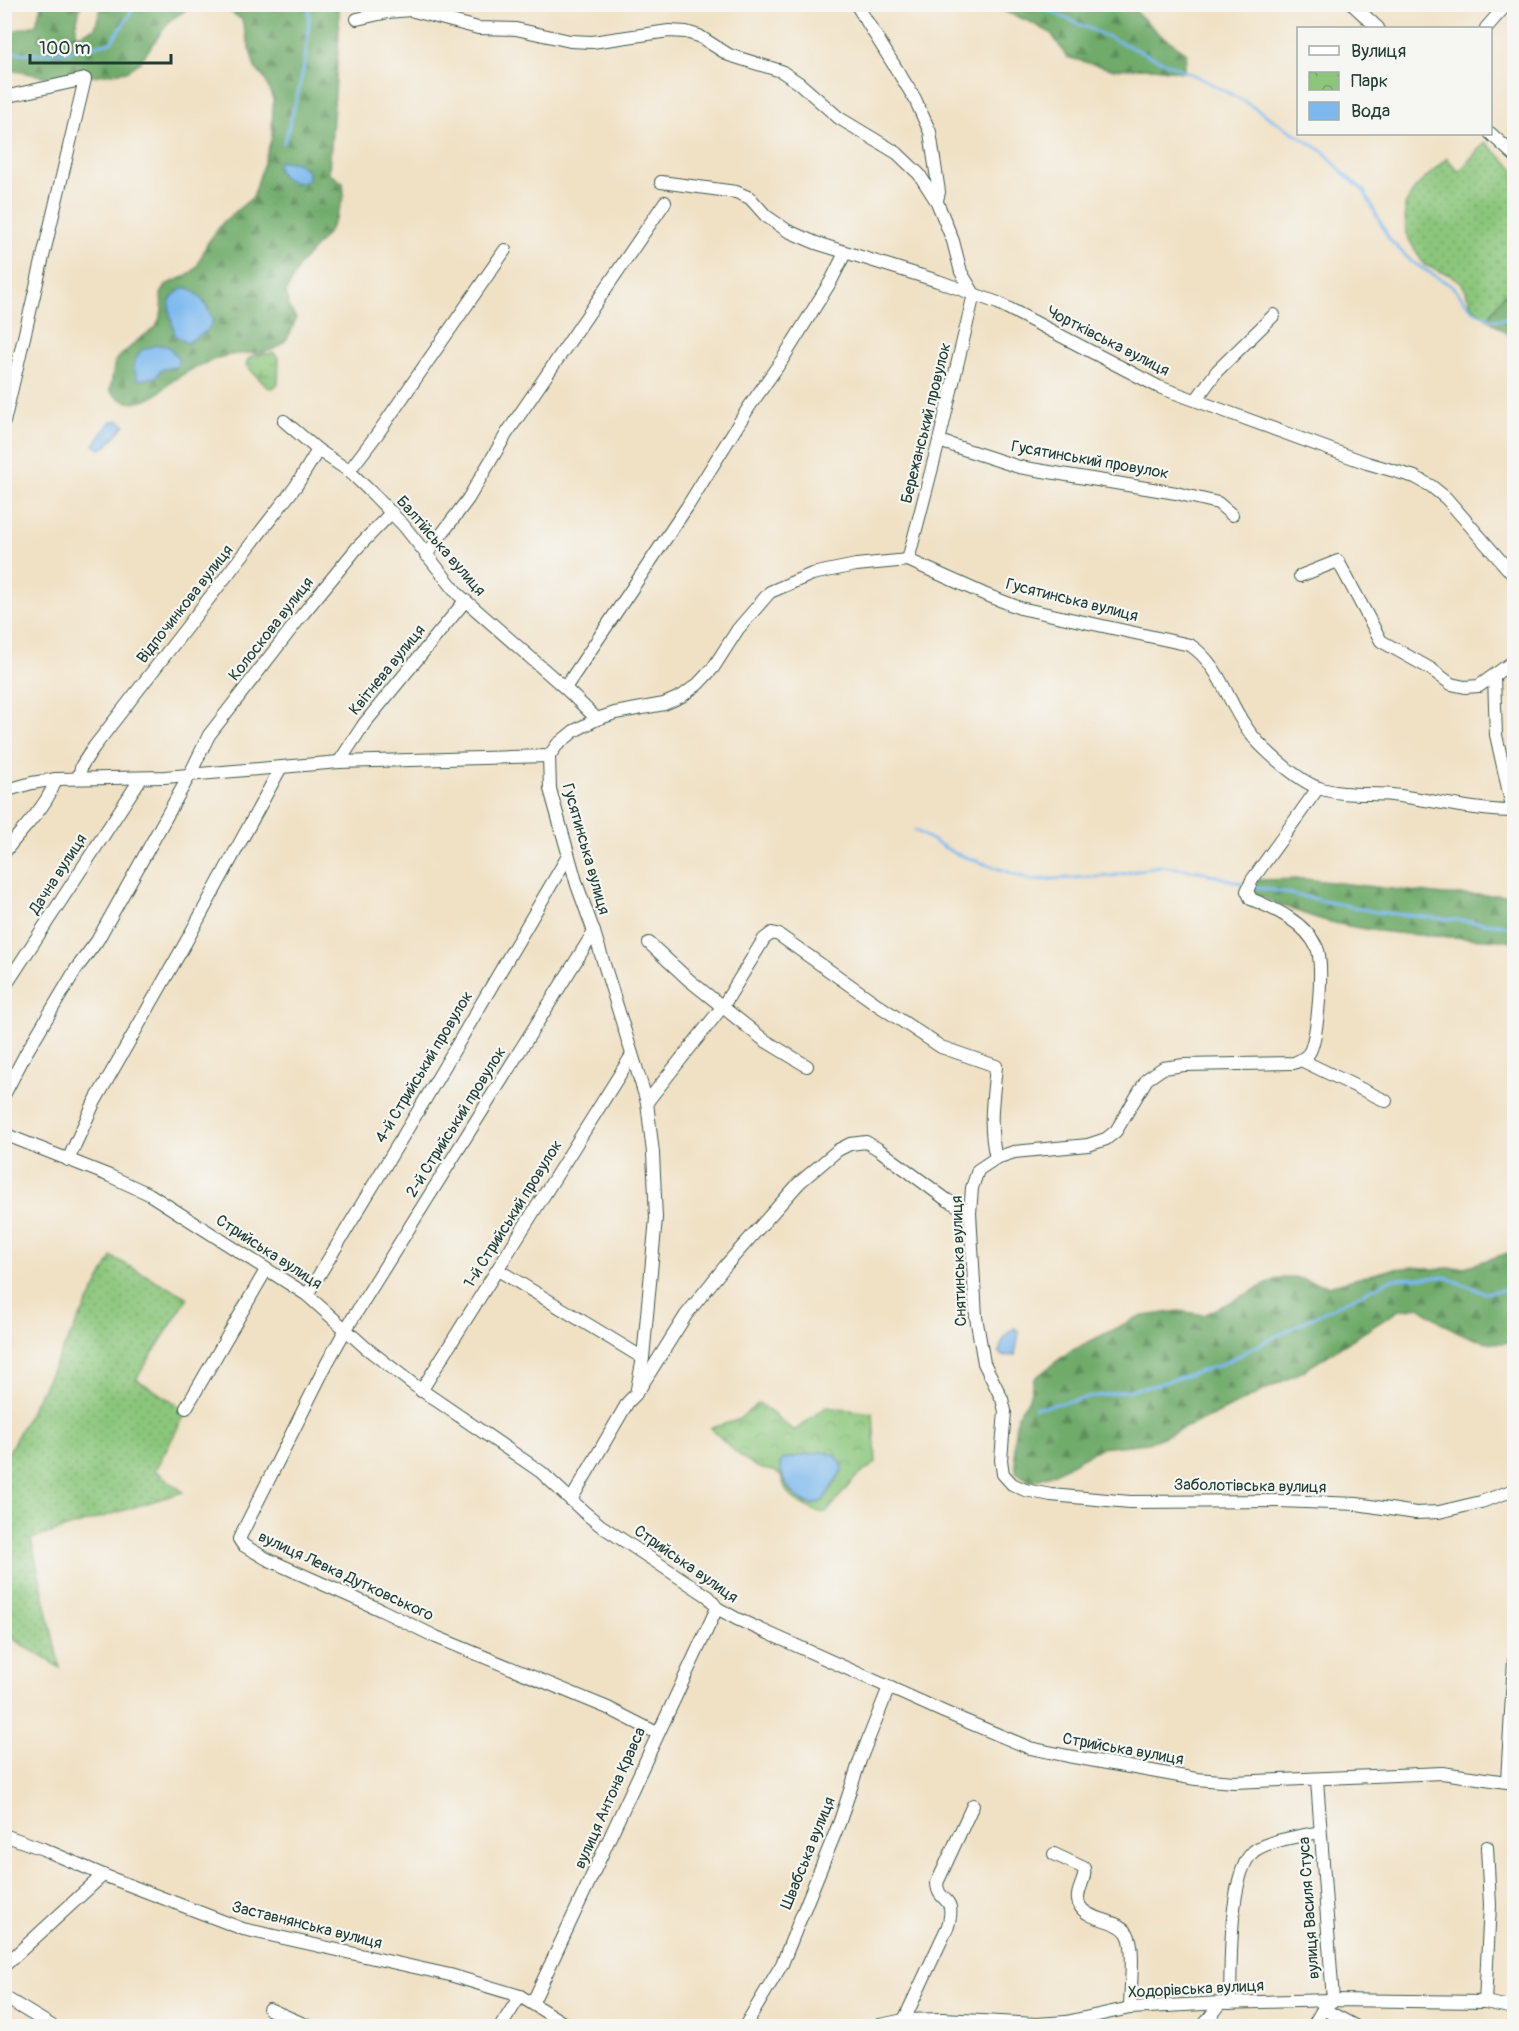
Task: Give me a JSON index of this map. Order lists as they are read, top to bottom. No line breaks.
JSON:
{"streets":{"street":["Чортківська вулиця","Бережанський провулок","Гусятинський провулок","Балтійська вулиця","Гусятинська вулиця","Відпочинкова вулиця","Колоскова вулиця","Квітнева вулиця","Дачна вулиця","4-й Стрийський провулок","2-й Стрийський провулок","1-й Стрийський провулок","Стрийська вулиця","Снятинська вулиця","Заболотівська вулиця","вулиця Левка Дутковського","вулиця Антона Кравса","Швабська вулиця","вулиця Василя Стуса","Заставнянська вулиця","Ходорівська вулиця"]},"crossings":[["Чортківська вулиця","Бережанський провулок"],["Бережанський провулок","Гусятинський провулок"],["Бережанський провулок","Гусятинська вулиця"],["Балтійська вулиця","Гусятинська вулиця"],["Балтійська вулиця","Відпочинкова вулиця"],["Балтійська вулиця","Колоскова вулиця"],["Балтійська вулиця","Квітнева вулиця"],["Гусятинська вулиця","4-й Стрийський провулок"],["Гусятинська вулиця","2-й Стрийський провулок"],["Гусятинська вулиця","1-й Стрийський провулок"],["4-й Стрийський провулок","Стрийська вулиця"],["2-й Стрийський провулок","Стрийська вулиця"],["2-й Стрийський провулок","вулиця Левка Дутковського"],["1-й Стрийський провулок","Стрийська вулиця"],["Стрийська вулиця","вулиця Левка Дутковського"],["Стрийська вулиця","вулиця Антона Кравса"],["Стрийська вулиця","Швабська вулиця"],["Стрийська вулиця","вулиця Василя Стуса"],["Снятинська вулиця","Заболотівська вулиця"],["вулиця Левка Дутковського","вулиця Антона Кравса"],["вулиця Антона Кравса","Заставнянська вулиця"],["вулиця Василя Стуса","Ходорівська вулиця"]],"legend":["Вулиця","Парк","Вода"],"scale_bar":"100 m"}
